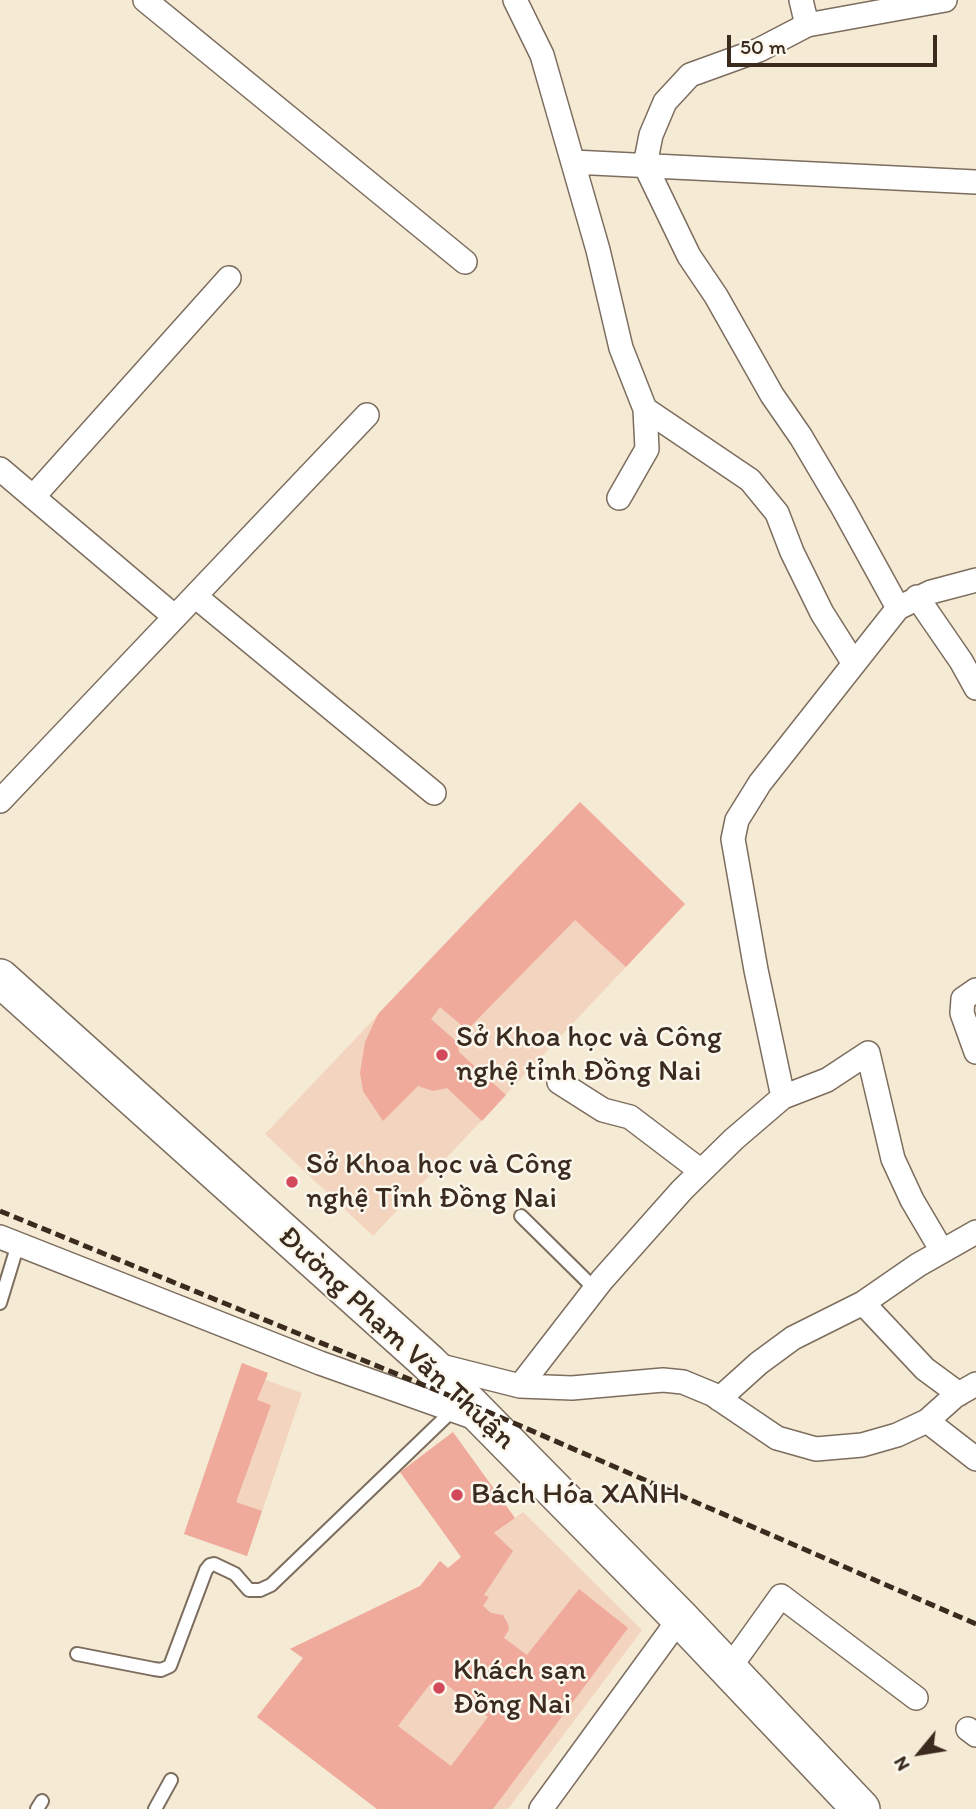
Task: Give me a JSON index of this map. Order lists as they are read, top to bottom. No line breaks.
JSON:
{"streets":{"main road":["Đường Phạm Văn Thuận"]},"places":["Sở Khoa học và Công nghệ tỉnh Đồng Nai","Sở Khoa học và Công nghệ Tỉnh Đồng Nai","Bách Hóa XANH","Khách sạn Đồng Nai"],"scale_bar":"50 m","north":"bottom left"}
